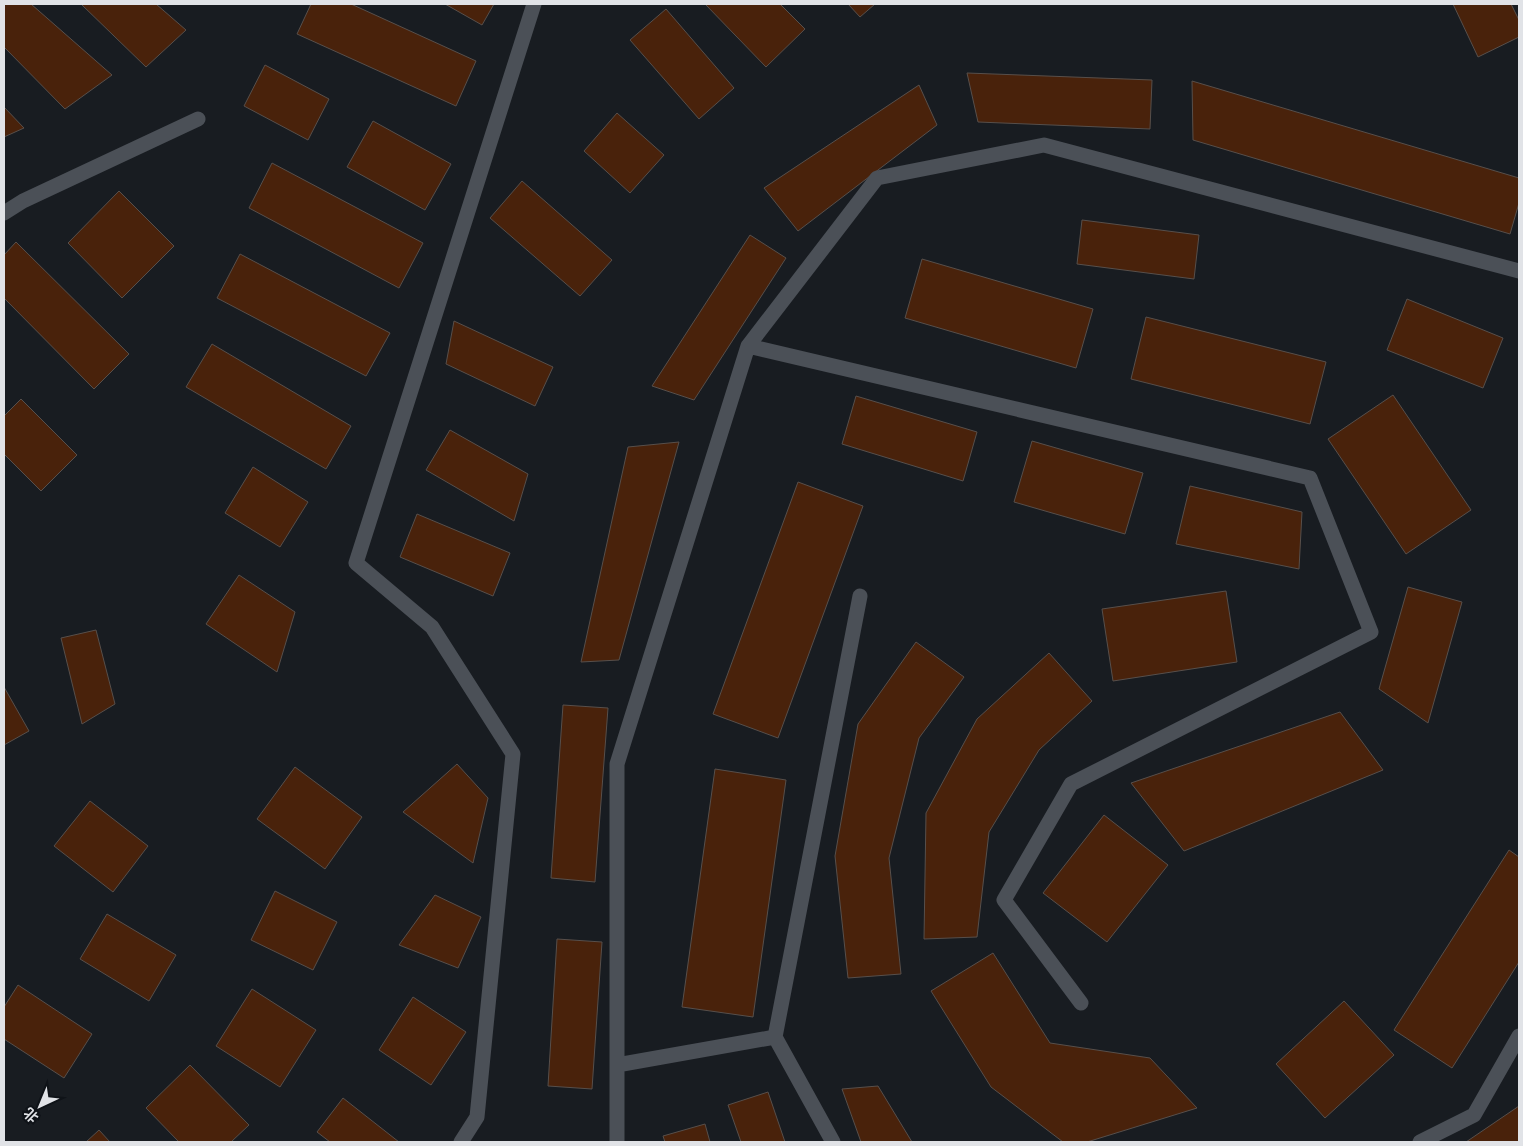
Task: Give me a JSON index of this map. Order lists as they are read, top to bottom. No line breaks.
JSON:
{"north":"bottom left"}
